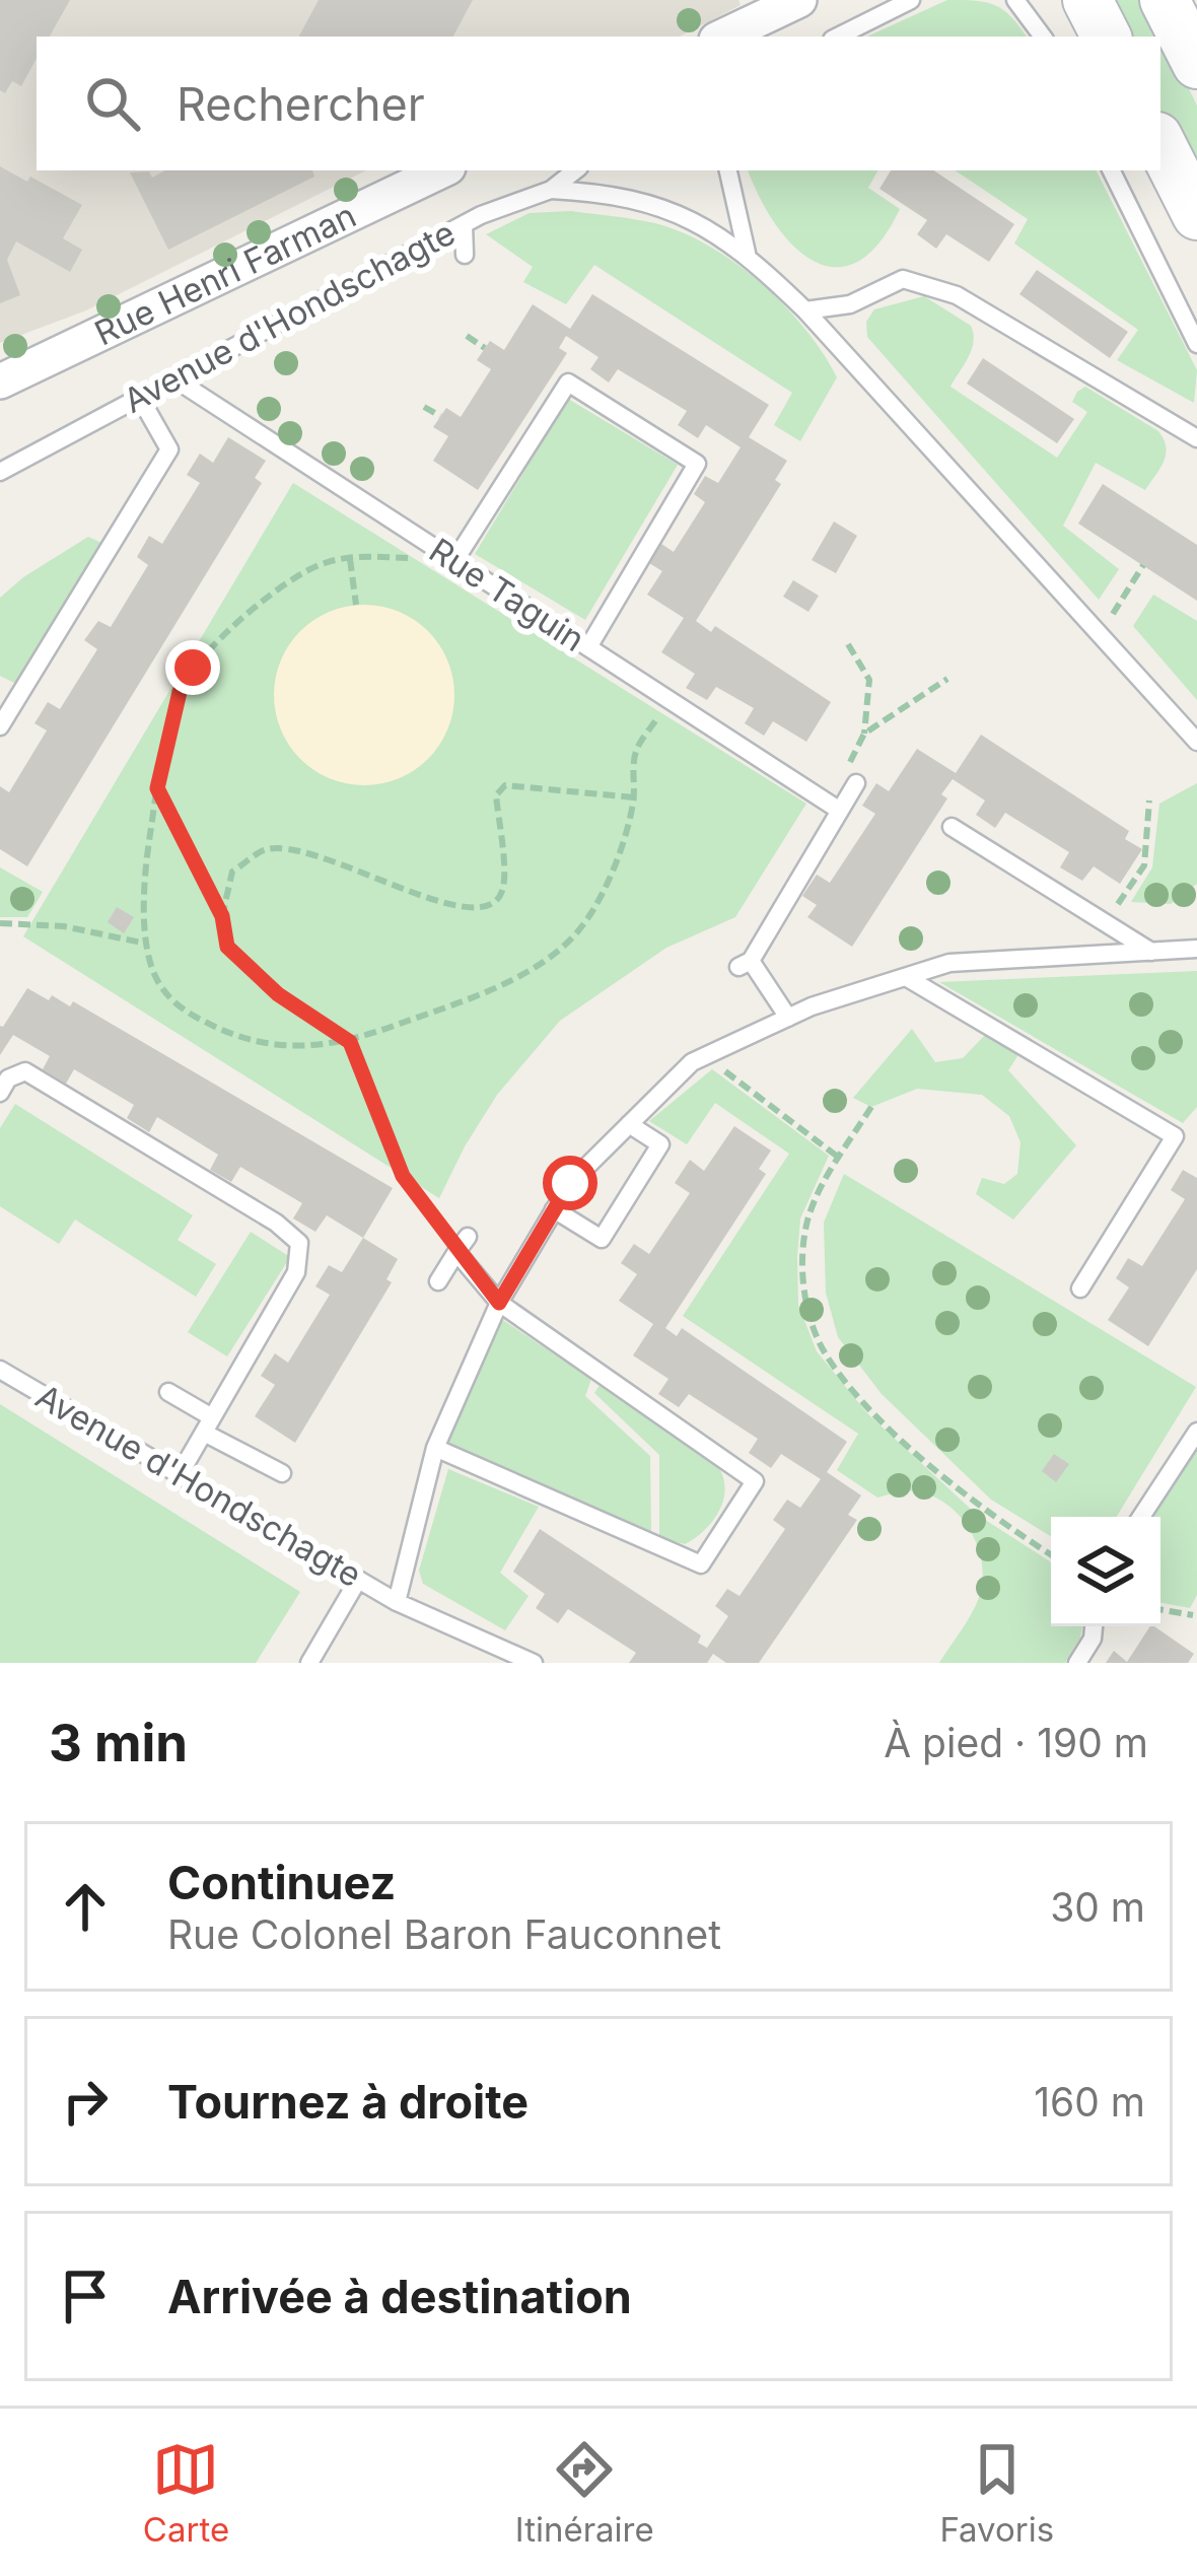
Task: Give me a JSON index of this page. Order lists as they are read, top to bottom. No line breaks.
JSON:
{"streets":{"street":["Rue Henri Farman"],"lane":["Avenue d'Hondschagte","Rue Taguin"]},"crossings":[["Avenue d'Hondschagte","Rue Taguin"]],"page":{"search":"Rechercher","heading":["3 min","À pied · 190 m"],"list":[["Continuez","Rue Colonel Baron Fauconnet","30 m"],["Tournez à droite","160 m"],"Arrivée à destination"],"nav":["Carte","Itinéraire","Favoris"]}}
